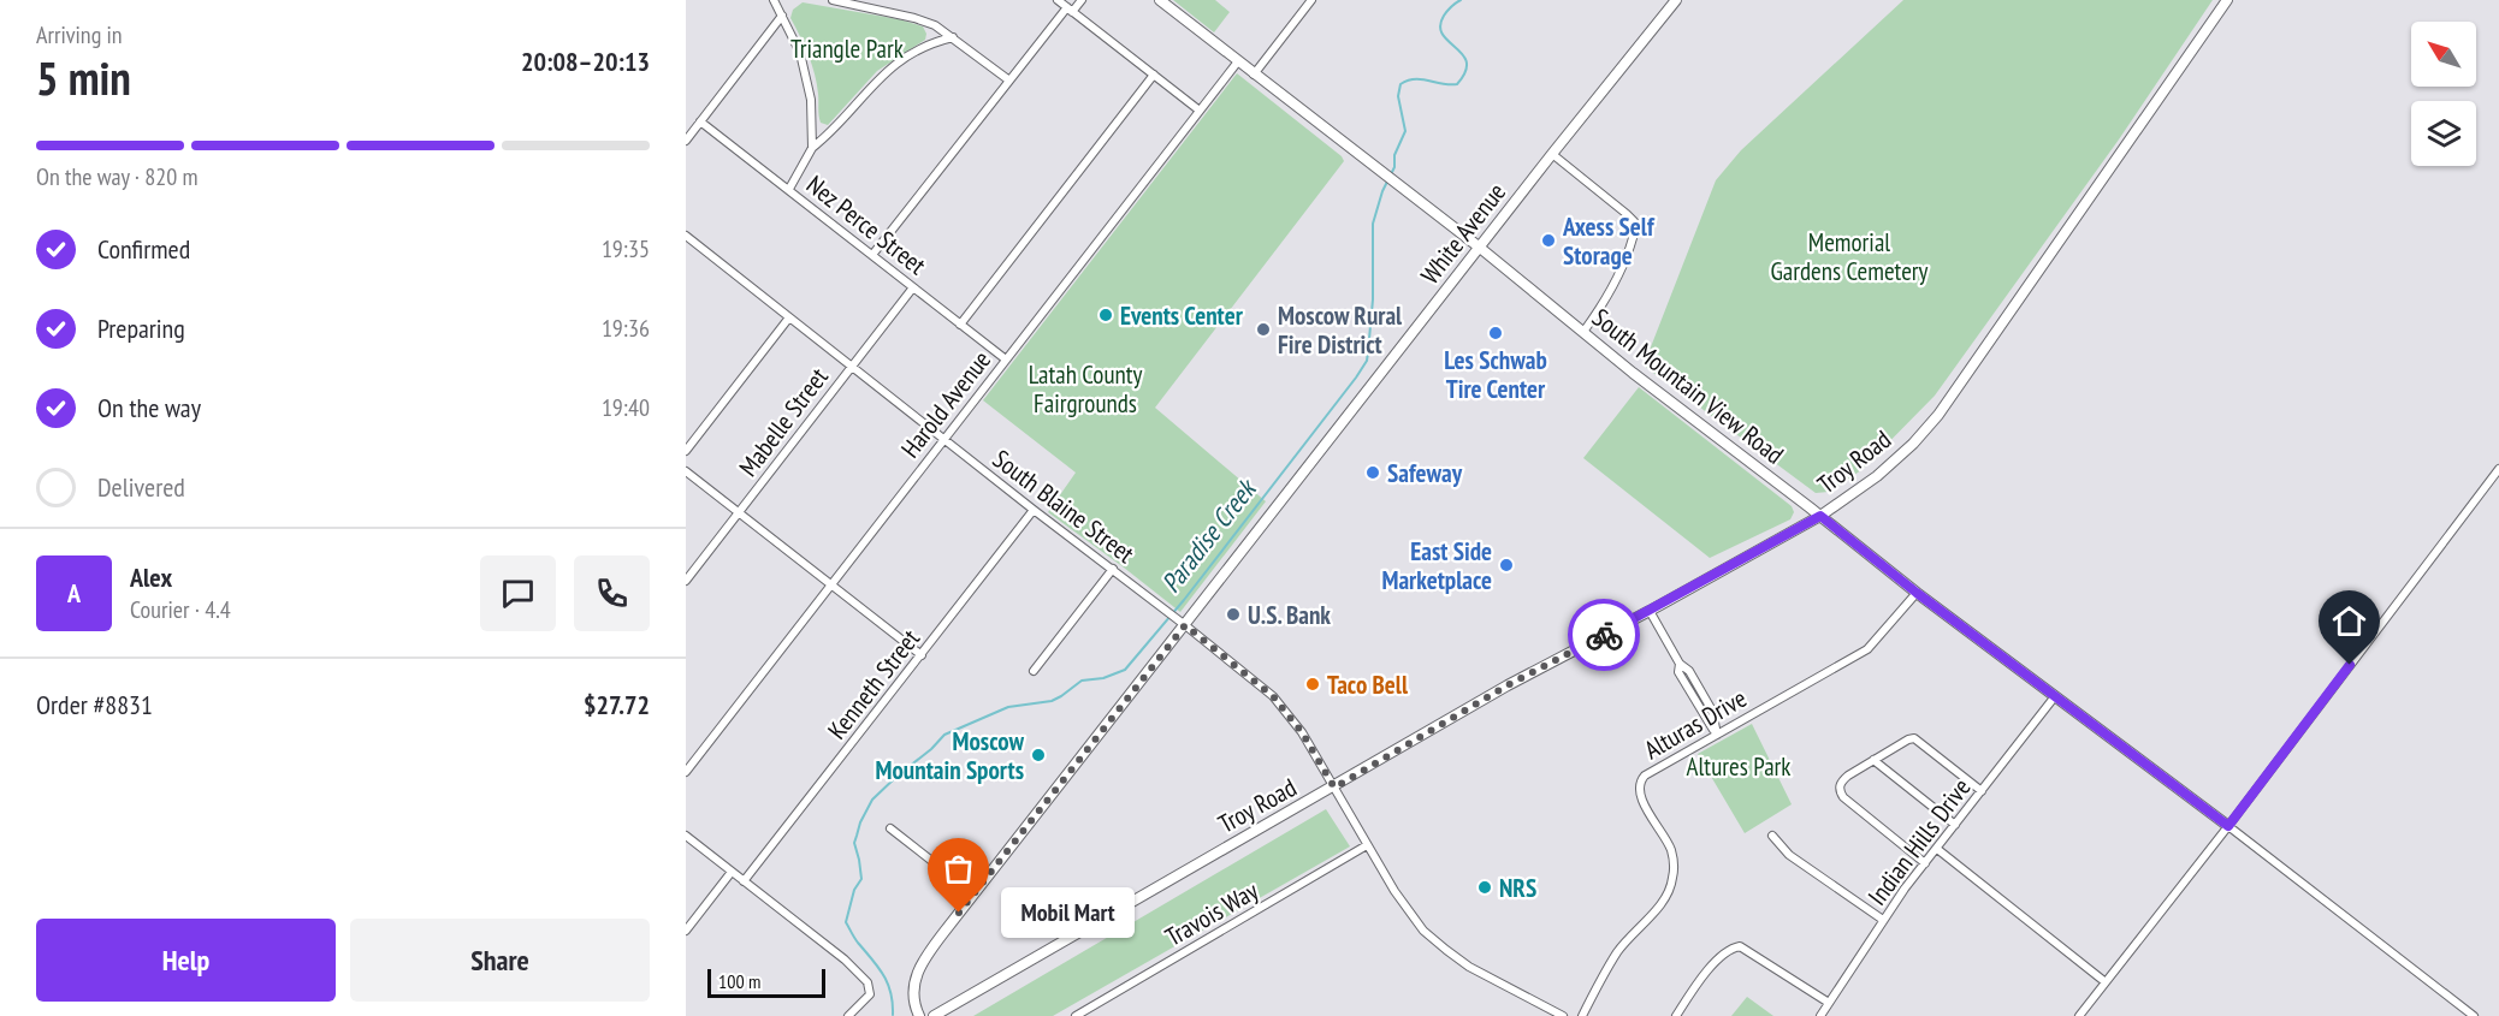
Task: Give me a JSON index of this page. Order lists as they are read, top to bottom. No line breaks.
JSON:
{"streets":{"street":["Nez Perce Street","White Avenue","South Mountain View Road","Harold Avenue","Mabelle Street","Troy Road","South Blaine Street","Kenneth Street","Alturas Drive","Indian Hills Drive","Travois Way"]},"crossings":[["Nez Perce Street","Harold Avenue"],["Nez Perce Street","Mabelle Street"],["White Avenue","South Mountain View Road"],["White Avenue","South Blaine Street"],["South Mountain View Road","Harold Avenue"],["South Mountain View Road","Troy Road"],["South Mountain View Road","Alturas Drive"],["South Mountain View Road","Indian Hills Drive"],["Harold Avenue","South Blaine Street"],["Mabelle Street","South Blaine Street"],["Troy Road","South Blaine Street"],["South Blaine Street","Kenneth Street"],["South Blaine Street","Travois Way"]],"water":["Paradise Creek"],"parks":["Triangle Park","Memorial Gardens Cemetery","Latah County Fairgrounds","Altures Park"],"places":["Axess Self Storage","Events Center","Moscow Rural Fire District","Les Schwab Tire Center","Safeway","East Side Marketplace","U.S. Bank","Taco Bell","Moscow Mountain Sports","NRS","Mobil Mart"],"scale_bar":"100 m","north":"top left","page":{"heading":["5 min","Arriving in","20:08–20:13"],"panel":["Alex","Courier · 4.4","Order #8831","$27.72"],"bar":"On the way · 820 m","list":[["Confirmed","19:35"],["Preparing","19:36"],["On the way","19:40"],"Delivered"],"round":"A","bubble":"Mobil Mart","buttons":["Help","Share"],"scale":"100 m"}}
